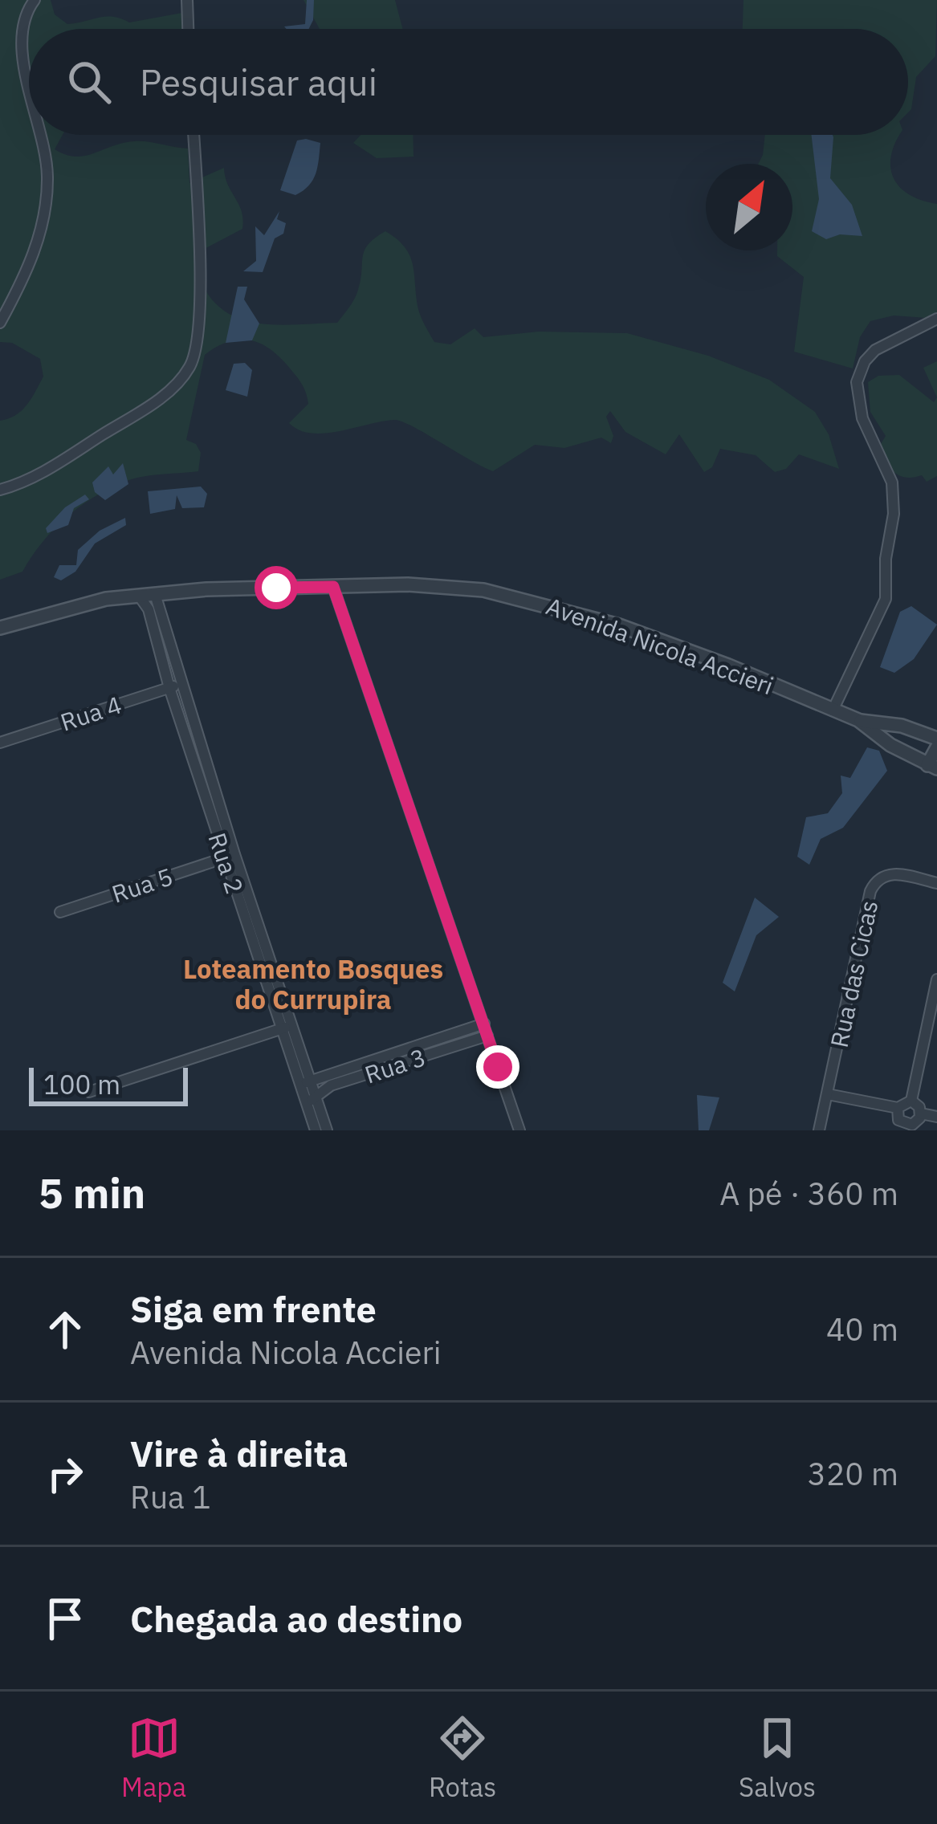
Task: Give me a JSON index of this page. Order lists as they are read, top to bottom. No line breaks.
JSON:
{"streets":{"street":["Avenida Nicola Accieri","Rua 4","Rua 2","Rua 5","Rua das Cicas","Rua 3"]},"crossings":[["Avenida Nicola Accieri","Rua 2"],["Rua 4","Rua 2"],["Rua 2","Rua 5"],["Rua 2","Rua 3"]],"districts":["Loteamento Bosques do Currupira"],"scale_bar":"100 m","north":"top right","page":{"search":"Pesquisar aqui","scale":"100 m","heading":["5 min","A pé · 360 m"],"list":[["Siga em frente","Avenida Nicola Accieri","40 m"],["Vire à direita","Rua 1","320 m"],"Chegada ao destino"],"nav":["Mapa","Rotas","Salvos"]}}
